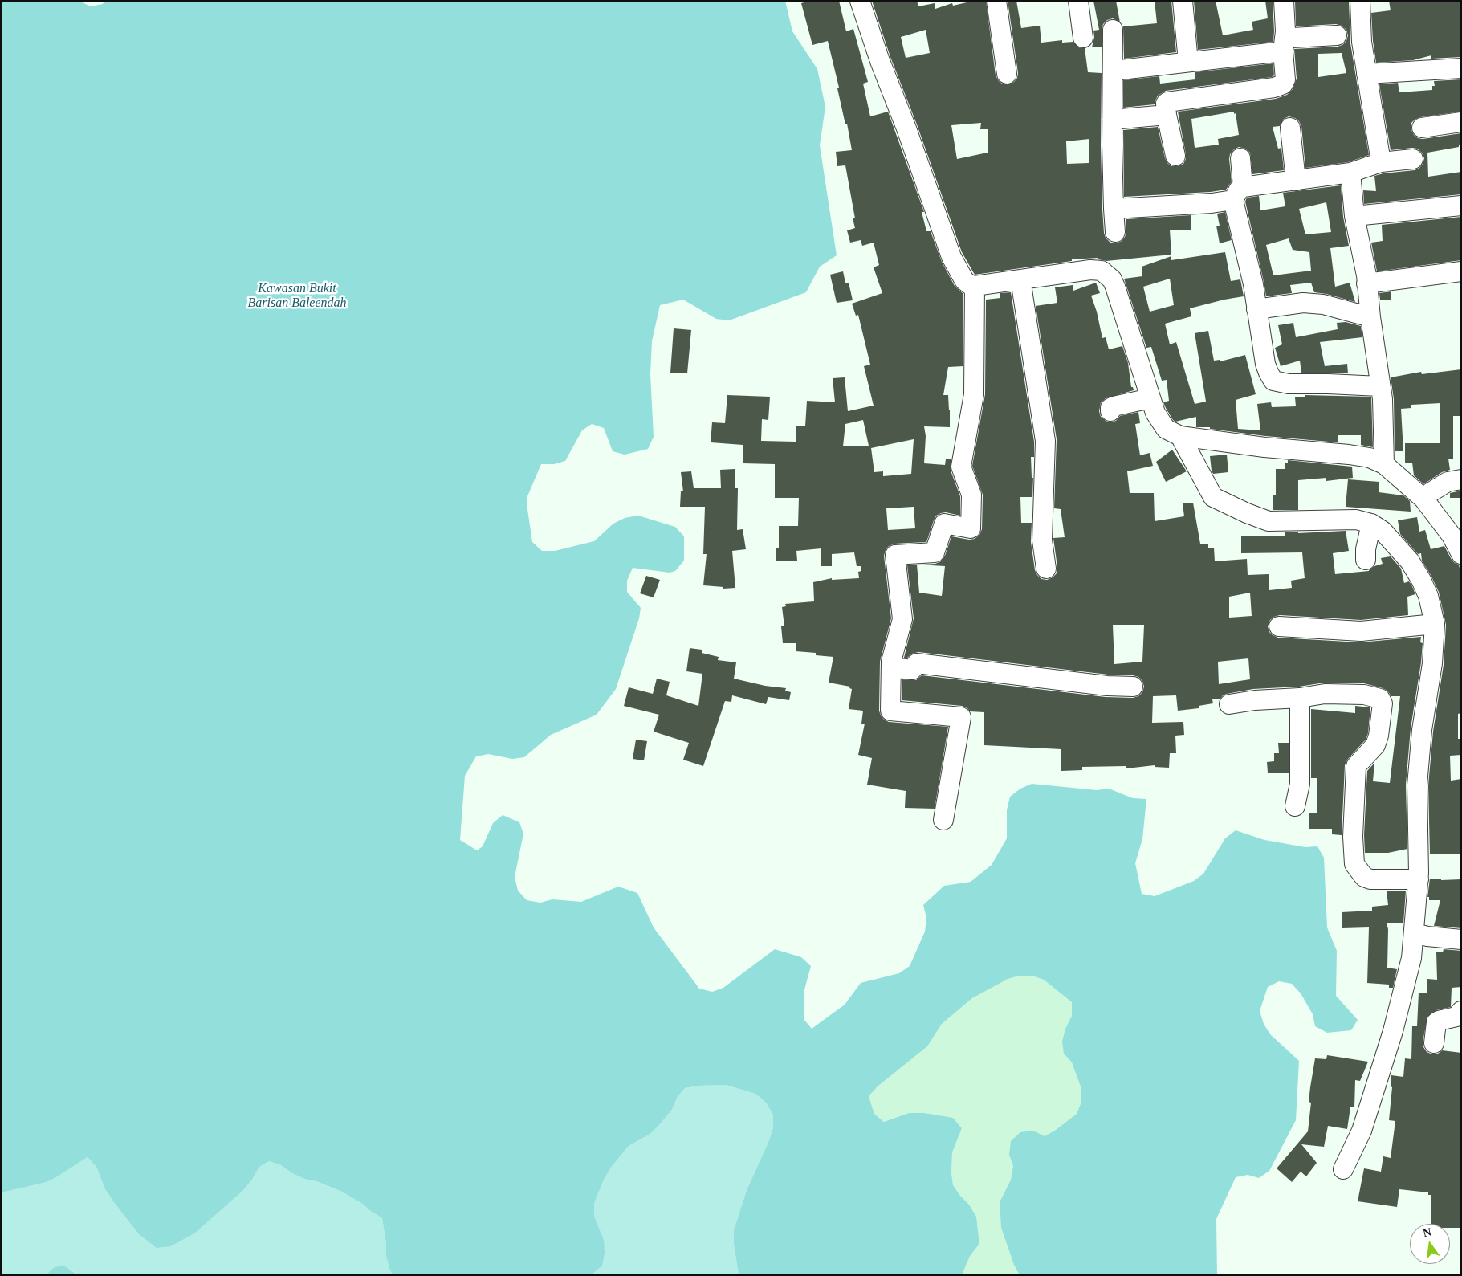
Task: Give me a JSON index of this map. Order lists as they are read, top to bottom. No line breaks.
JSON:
{"parks":["Kawasan Bukit Barisan Baleendah"],"north":"top"}
